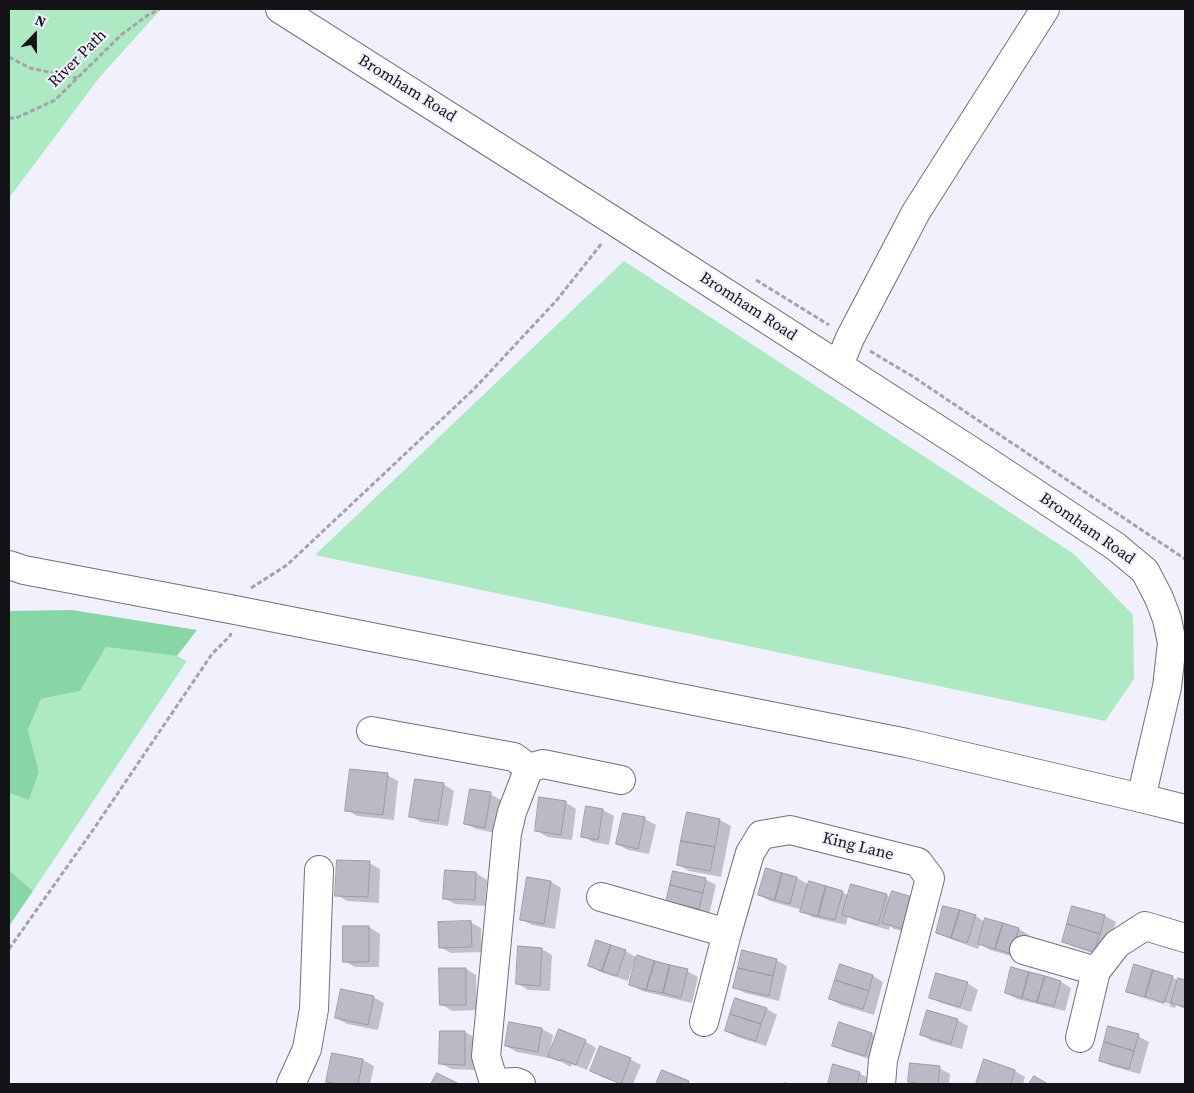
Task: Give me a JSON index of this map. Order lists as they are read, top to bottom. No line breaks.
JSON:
{"streets":{"main road":["Bromham Road","King Lane"],"path":["River Path"]},"north":"top"}
